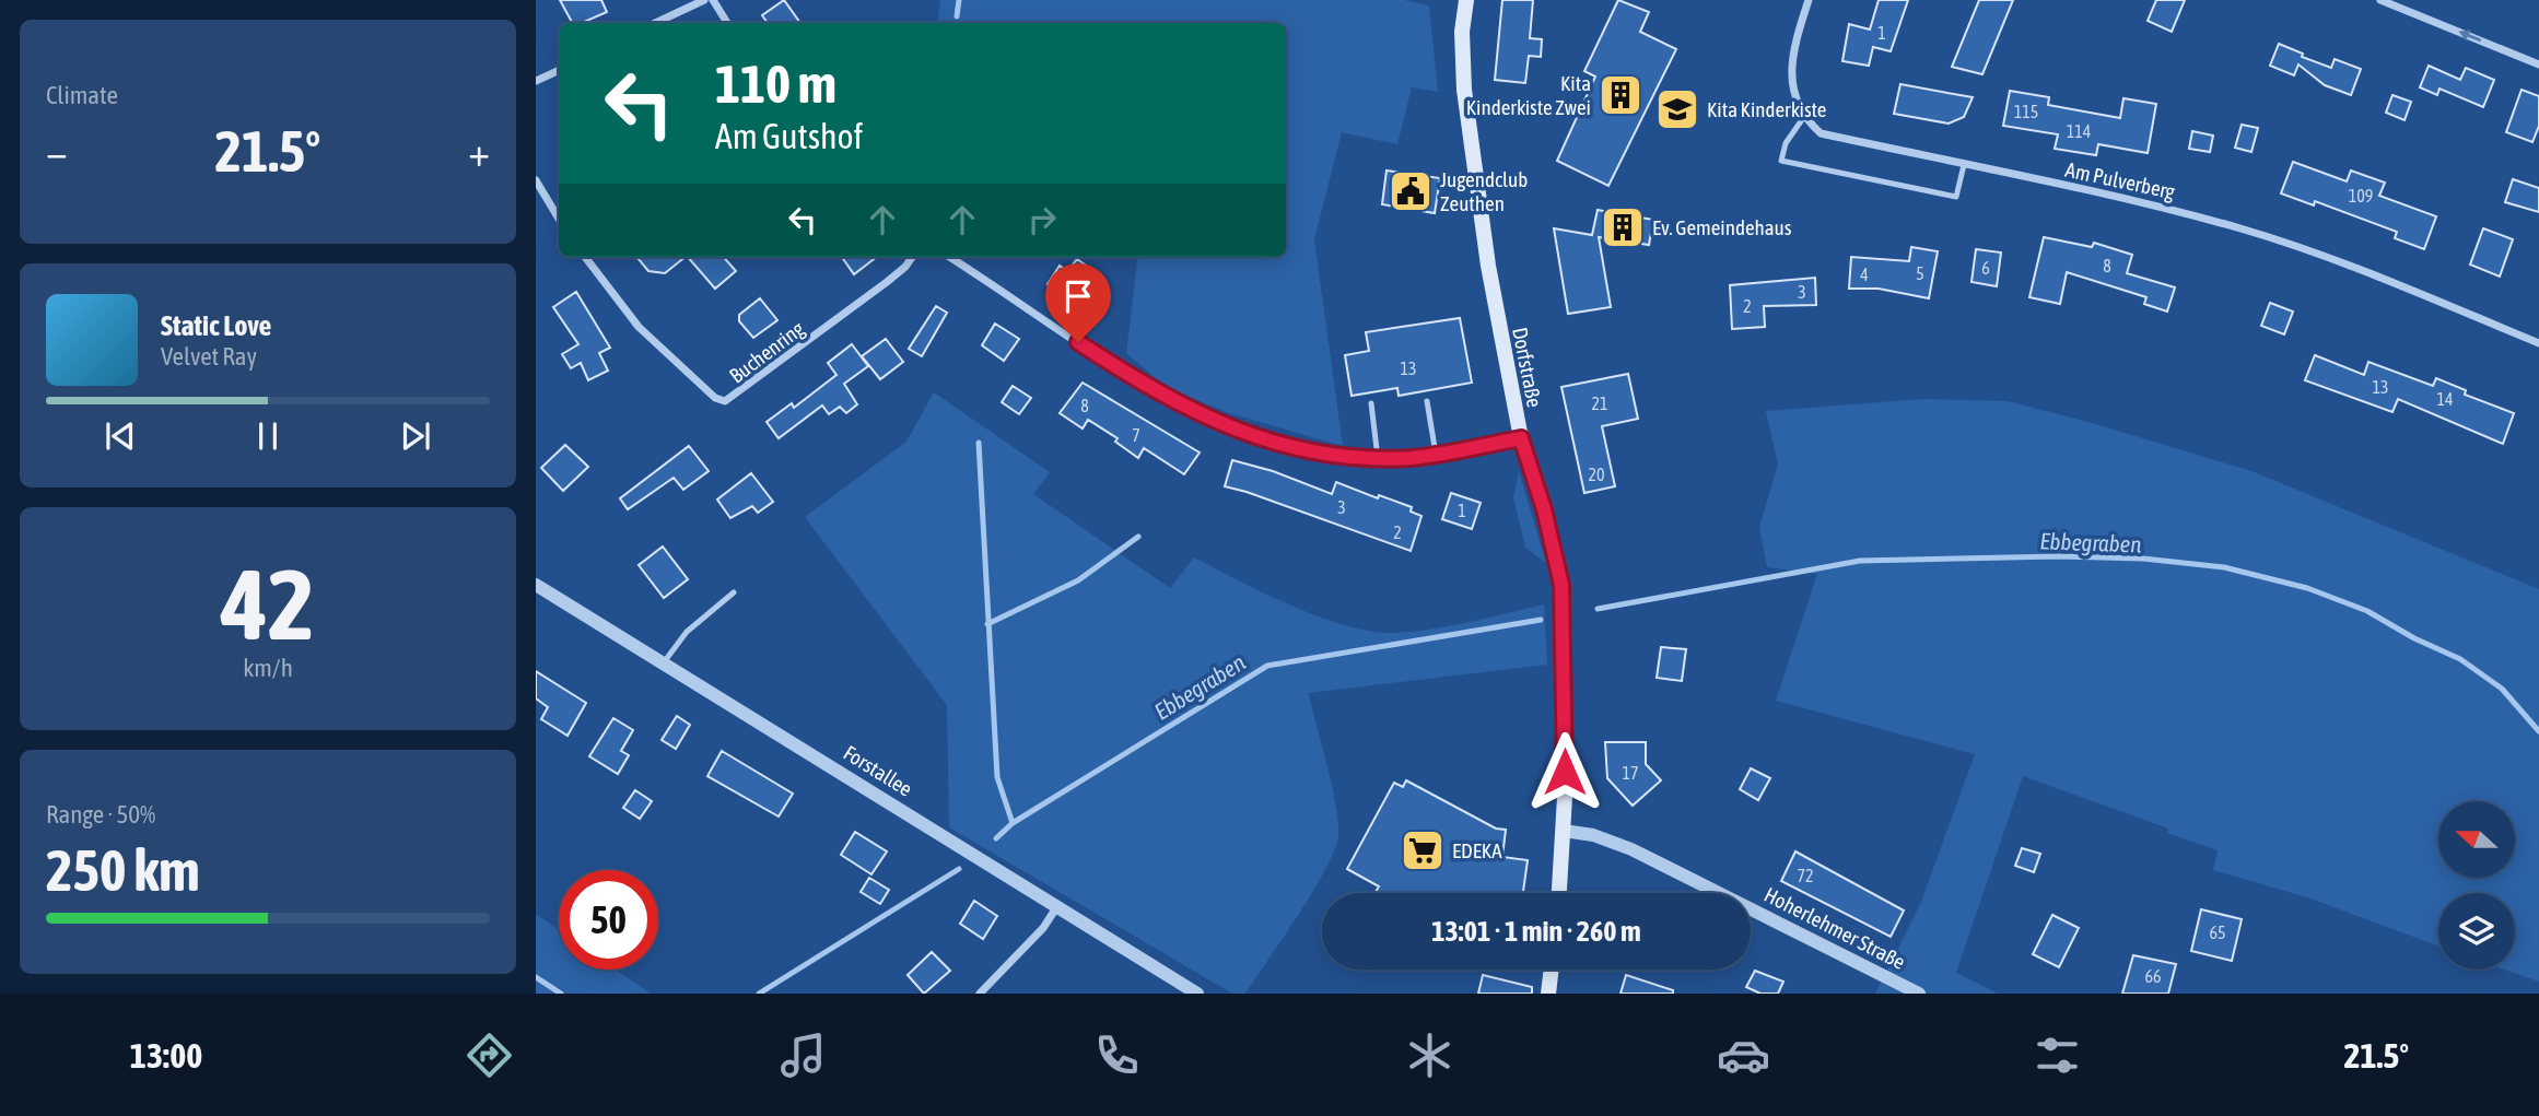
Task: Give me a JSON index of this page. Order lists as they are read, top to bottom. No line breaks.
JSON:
{"streets":{"main road":["Dorfstraße"],"street":["Am Pulverberg","Buchenring","Forstallee","Hoherlehmer Straße"]},"crossings":[["Dorfstraße","Hoherlehmer Straße"]],"water":["Ebbegraben"],"places":{"building":["Kita Kinderkiste Zwei","Ev. Gemeindehaus"],"school or university":["Kita Kinderkiste"],"public building":["Jugendclub Zeuthen"],"supermarket":["EDEKA"]},"house_numbers":["1","115","114","109","8","6","5","4","3","2","13","13","14","21","8","7","20","3","1","2","17","72","65","66"],"north":"left","page":{"tile":["Climate",["42","km/h"],["Range · 50%","250 km"]],"turn":["110 m","Am Gutshof"],"heat":["−","21.5°","+"],"song":["Static Love","Velvet Ray"],"limit":"50","trip":"13:01 · 1 min · 260 m","tabs":["13:00","21.5°"]}}
